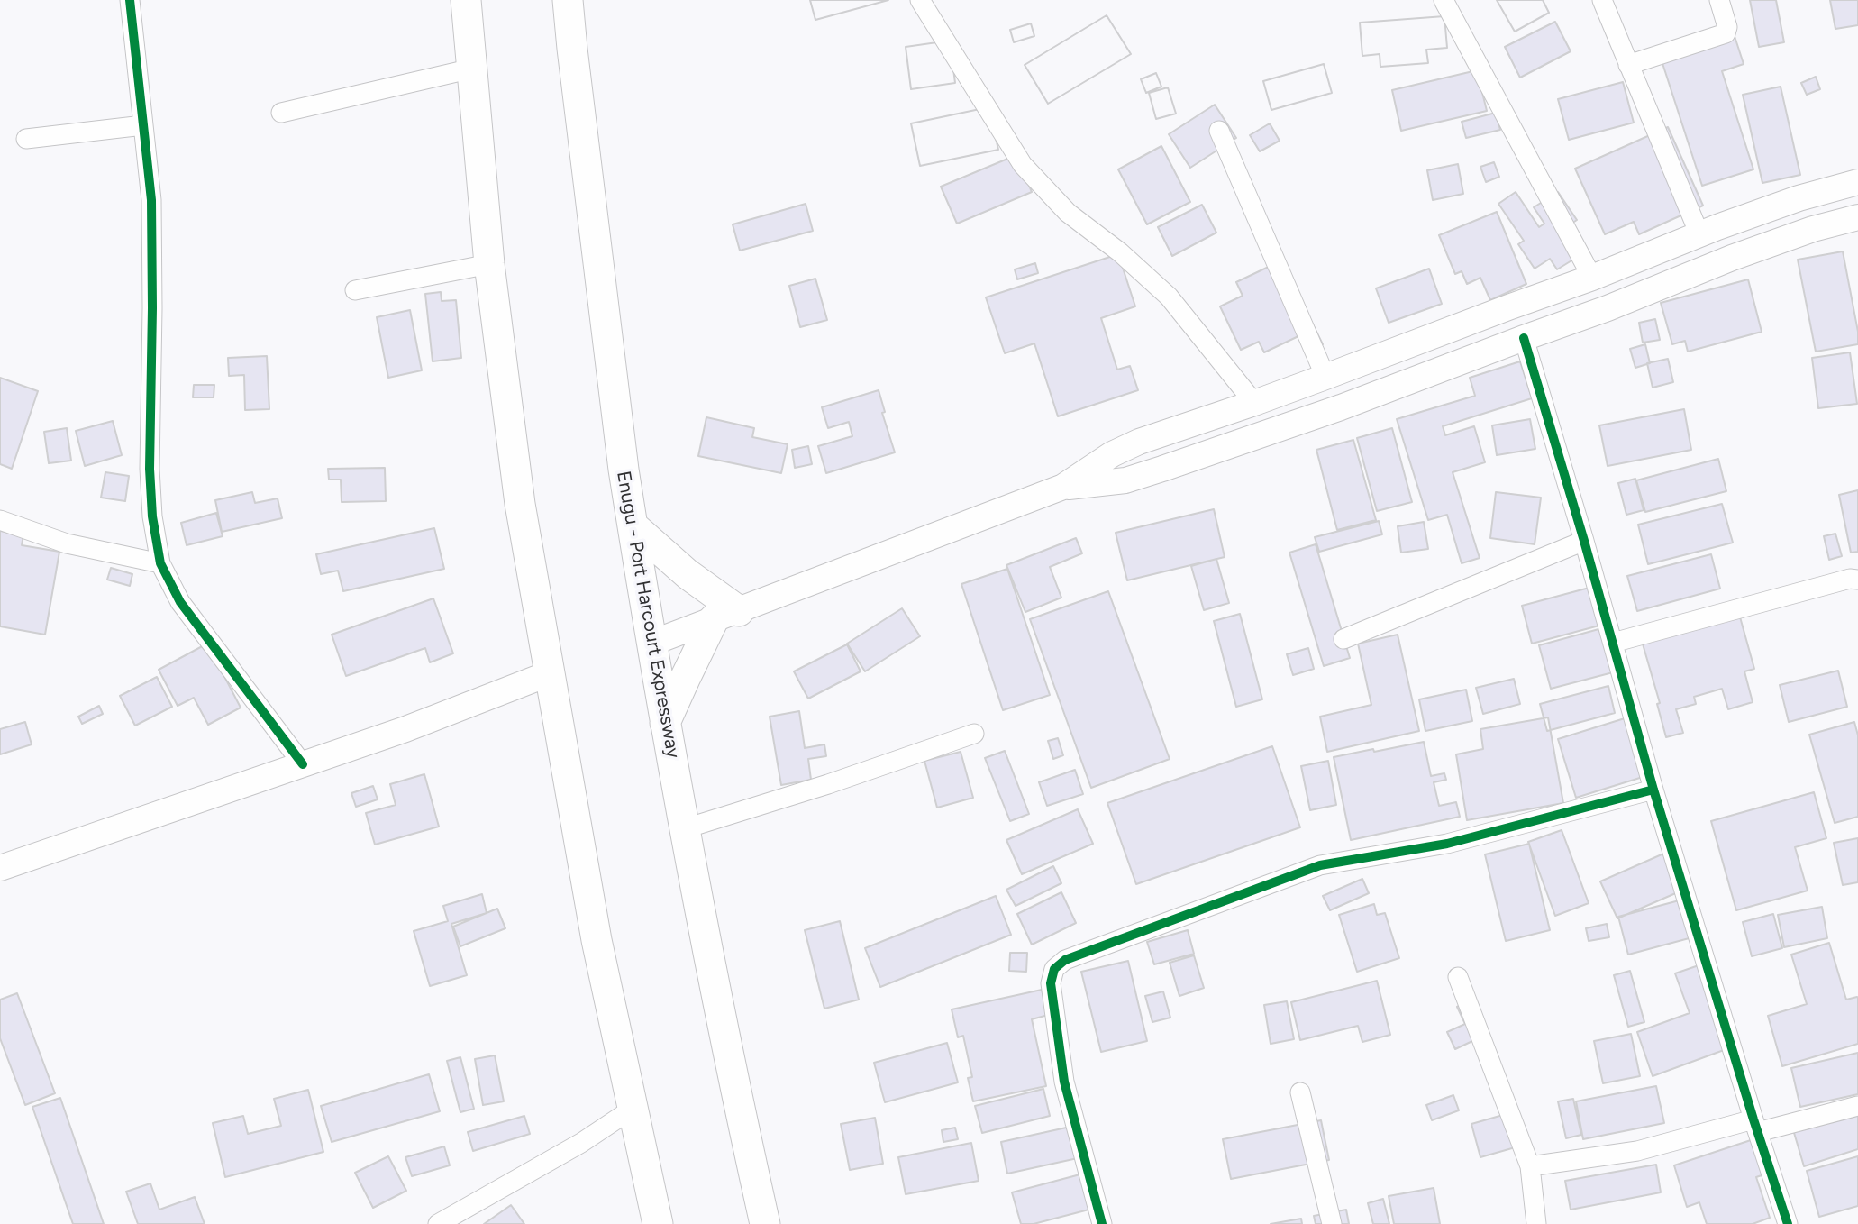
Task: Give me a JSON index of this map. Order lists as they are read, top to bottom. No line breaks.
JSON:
{"streets":{"highway":["Enugu - Port Harcourt Expressway"]}}
